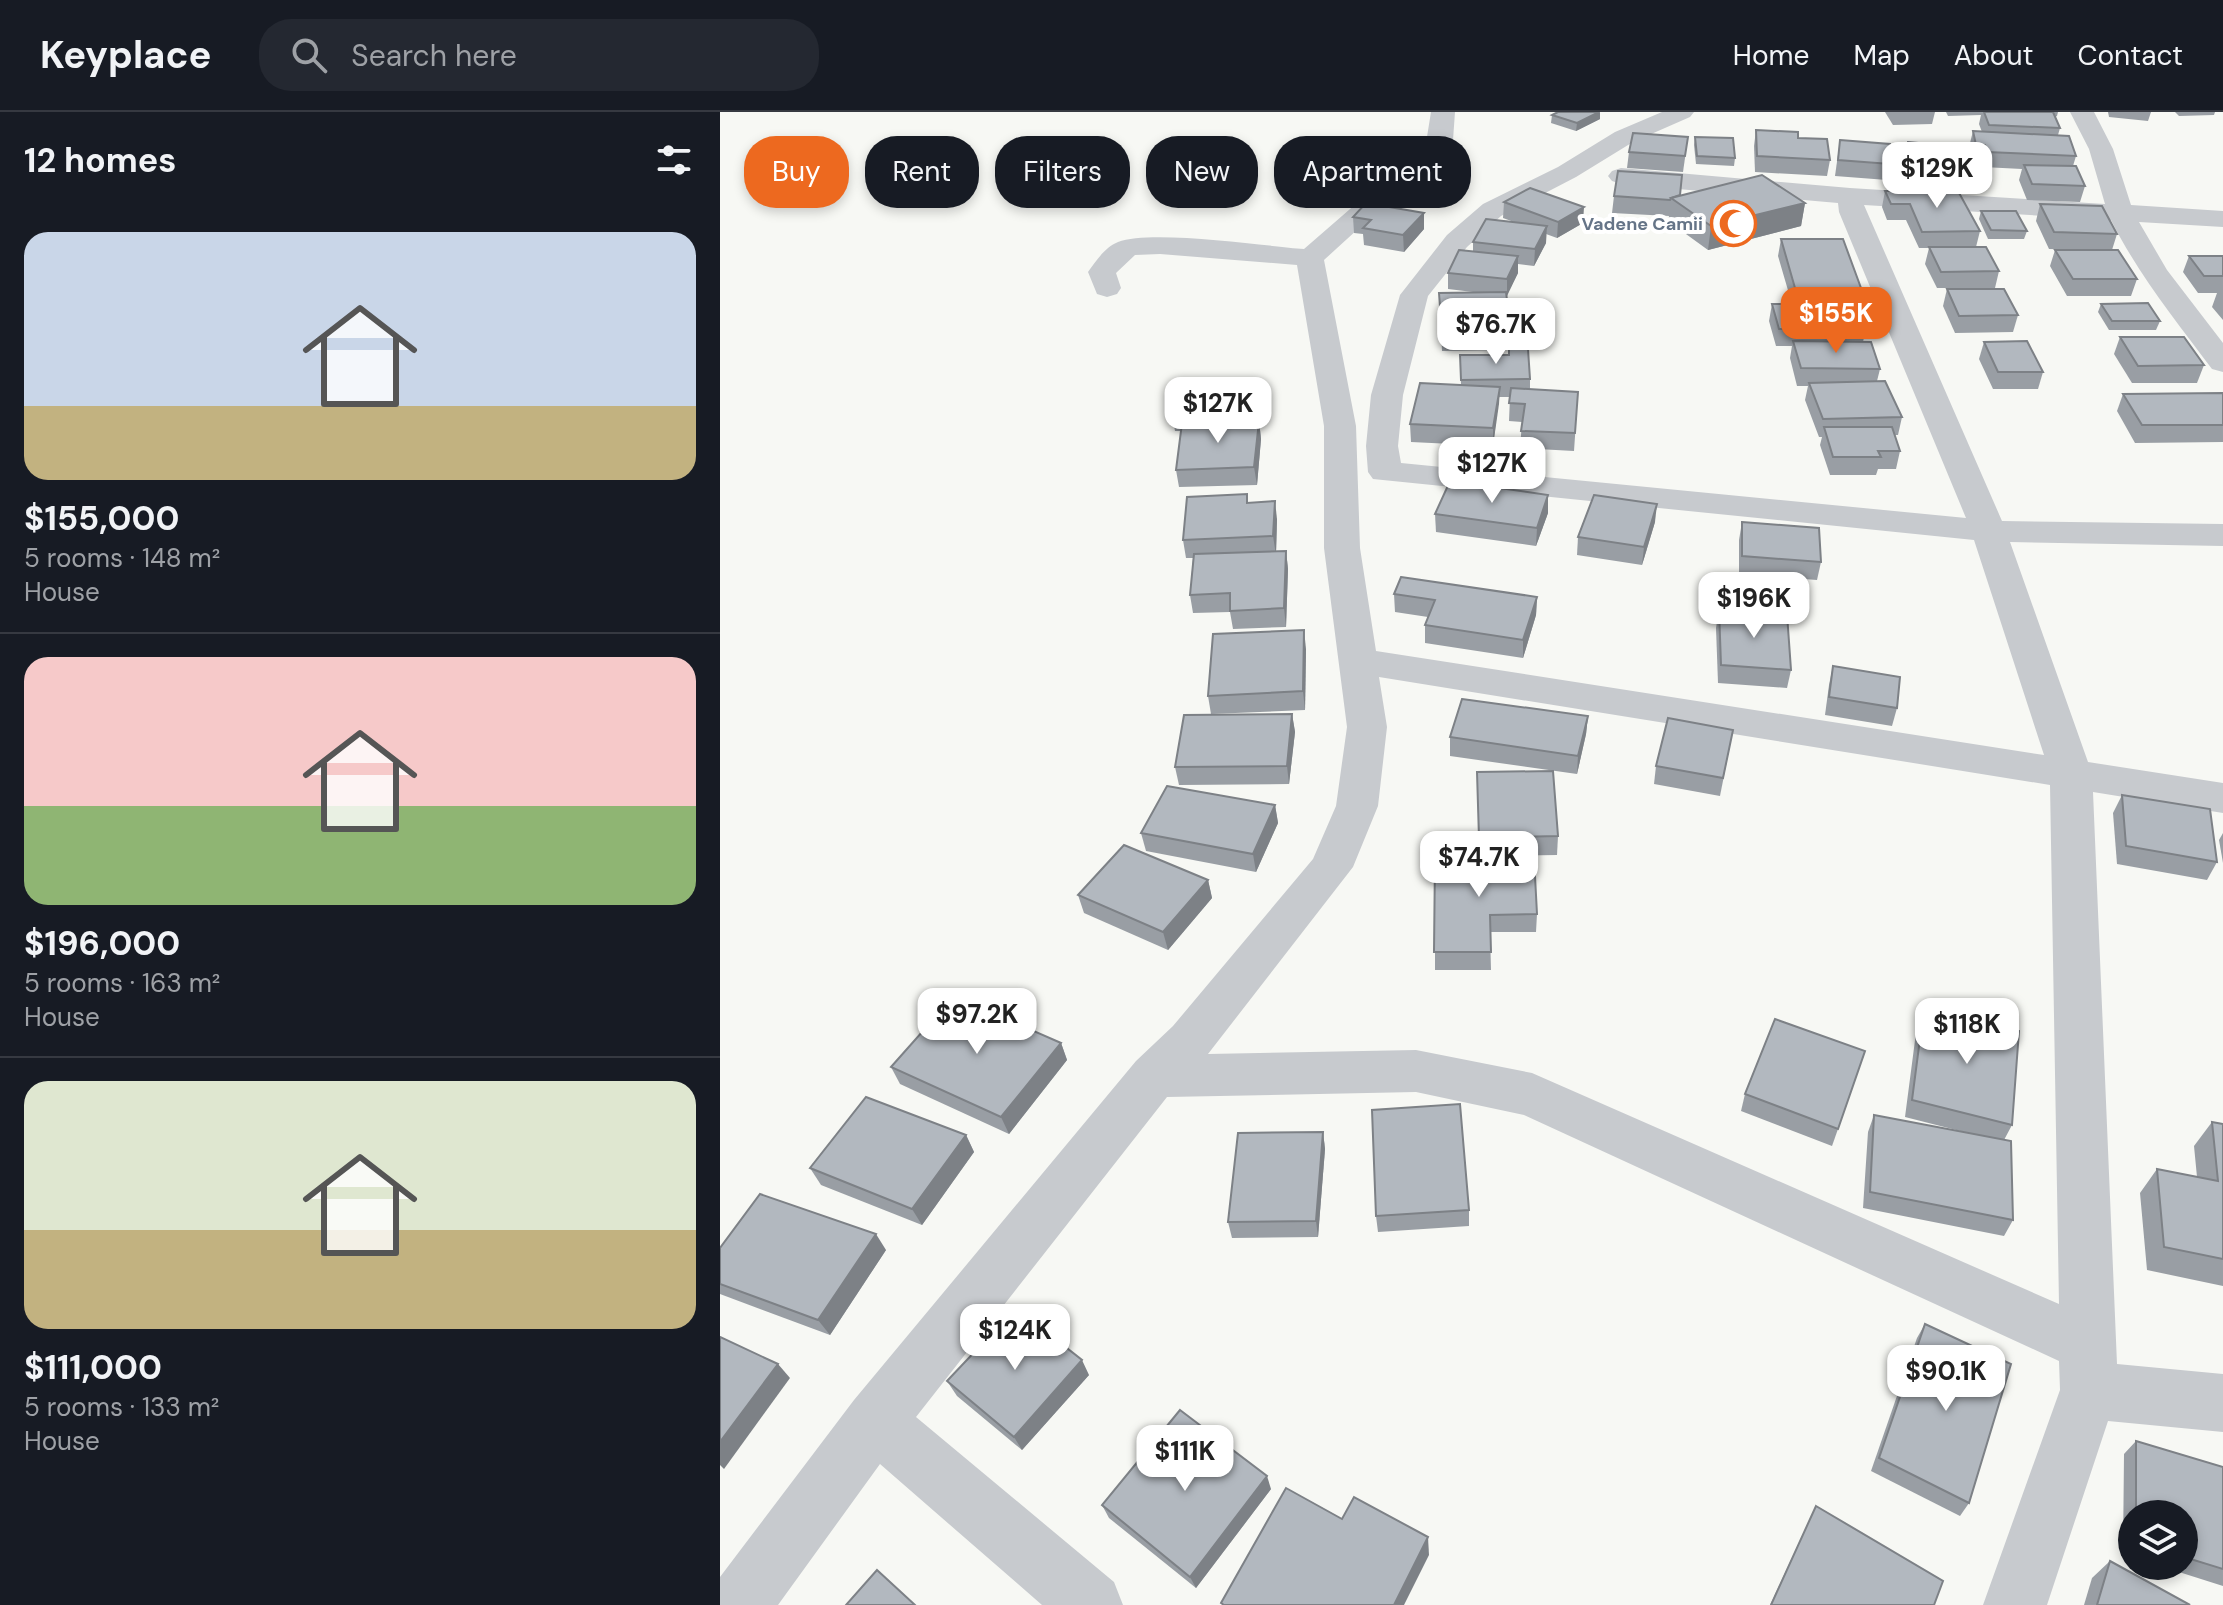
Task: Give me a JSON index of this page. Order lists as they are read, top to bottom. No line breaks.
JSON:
{"places":{"mosque":["Vadene Camii"]},"page":{"header":"Keyplace","search":"Search here","nav":["Home","Map","About","Contact"],"heading":"12 homes","chip":["Buy","Rent","Filters","New","Apartment"],"price":["$129K","$155K","$76.7K","$127K","$127K","$196K","$74.7K","$97.2K","$118K","$124K","$90.1K","$111K"],"list":[{"name":"$155,000","note":"5 rooms · 148 m² · House"},{"name":"$196,000","note":"5 rooms · 163 m² · House"},{"name":"$111,000","note":"5 rooms · 133 m² · House"}]}}
